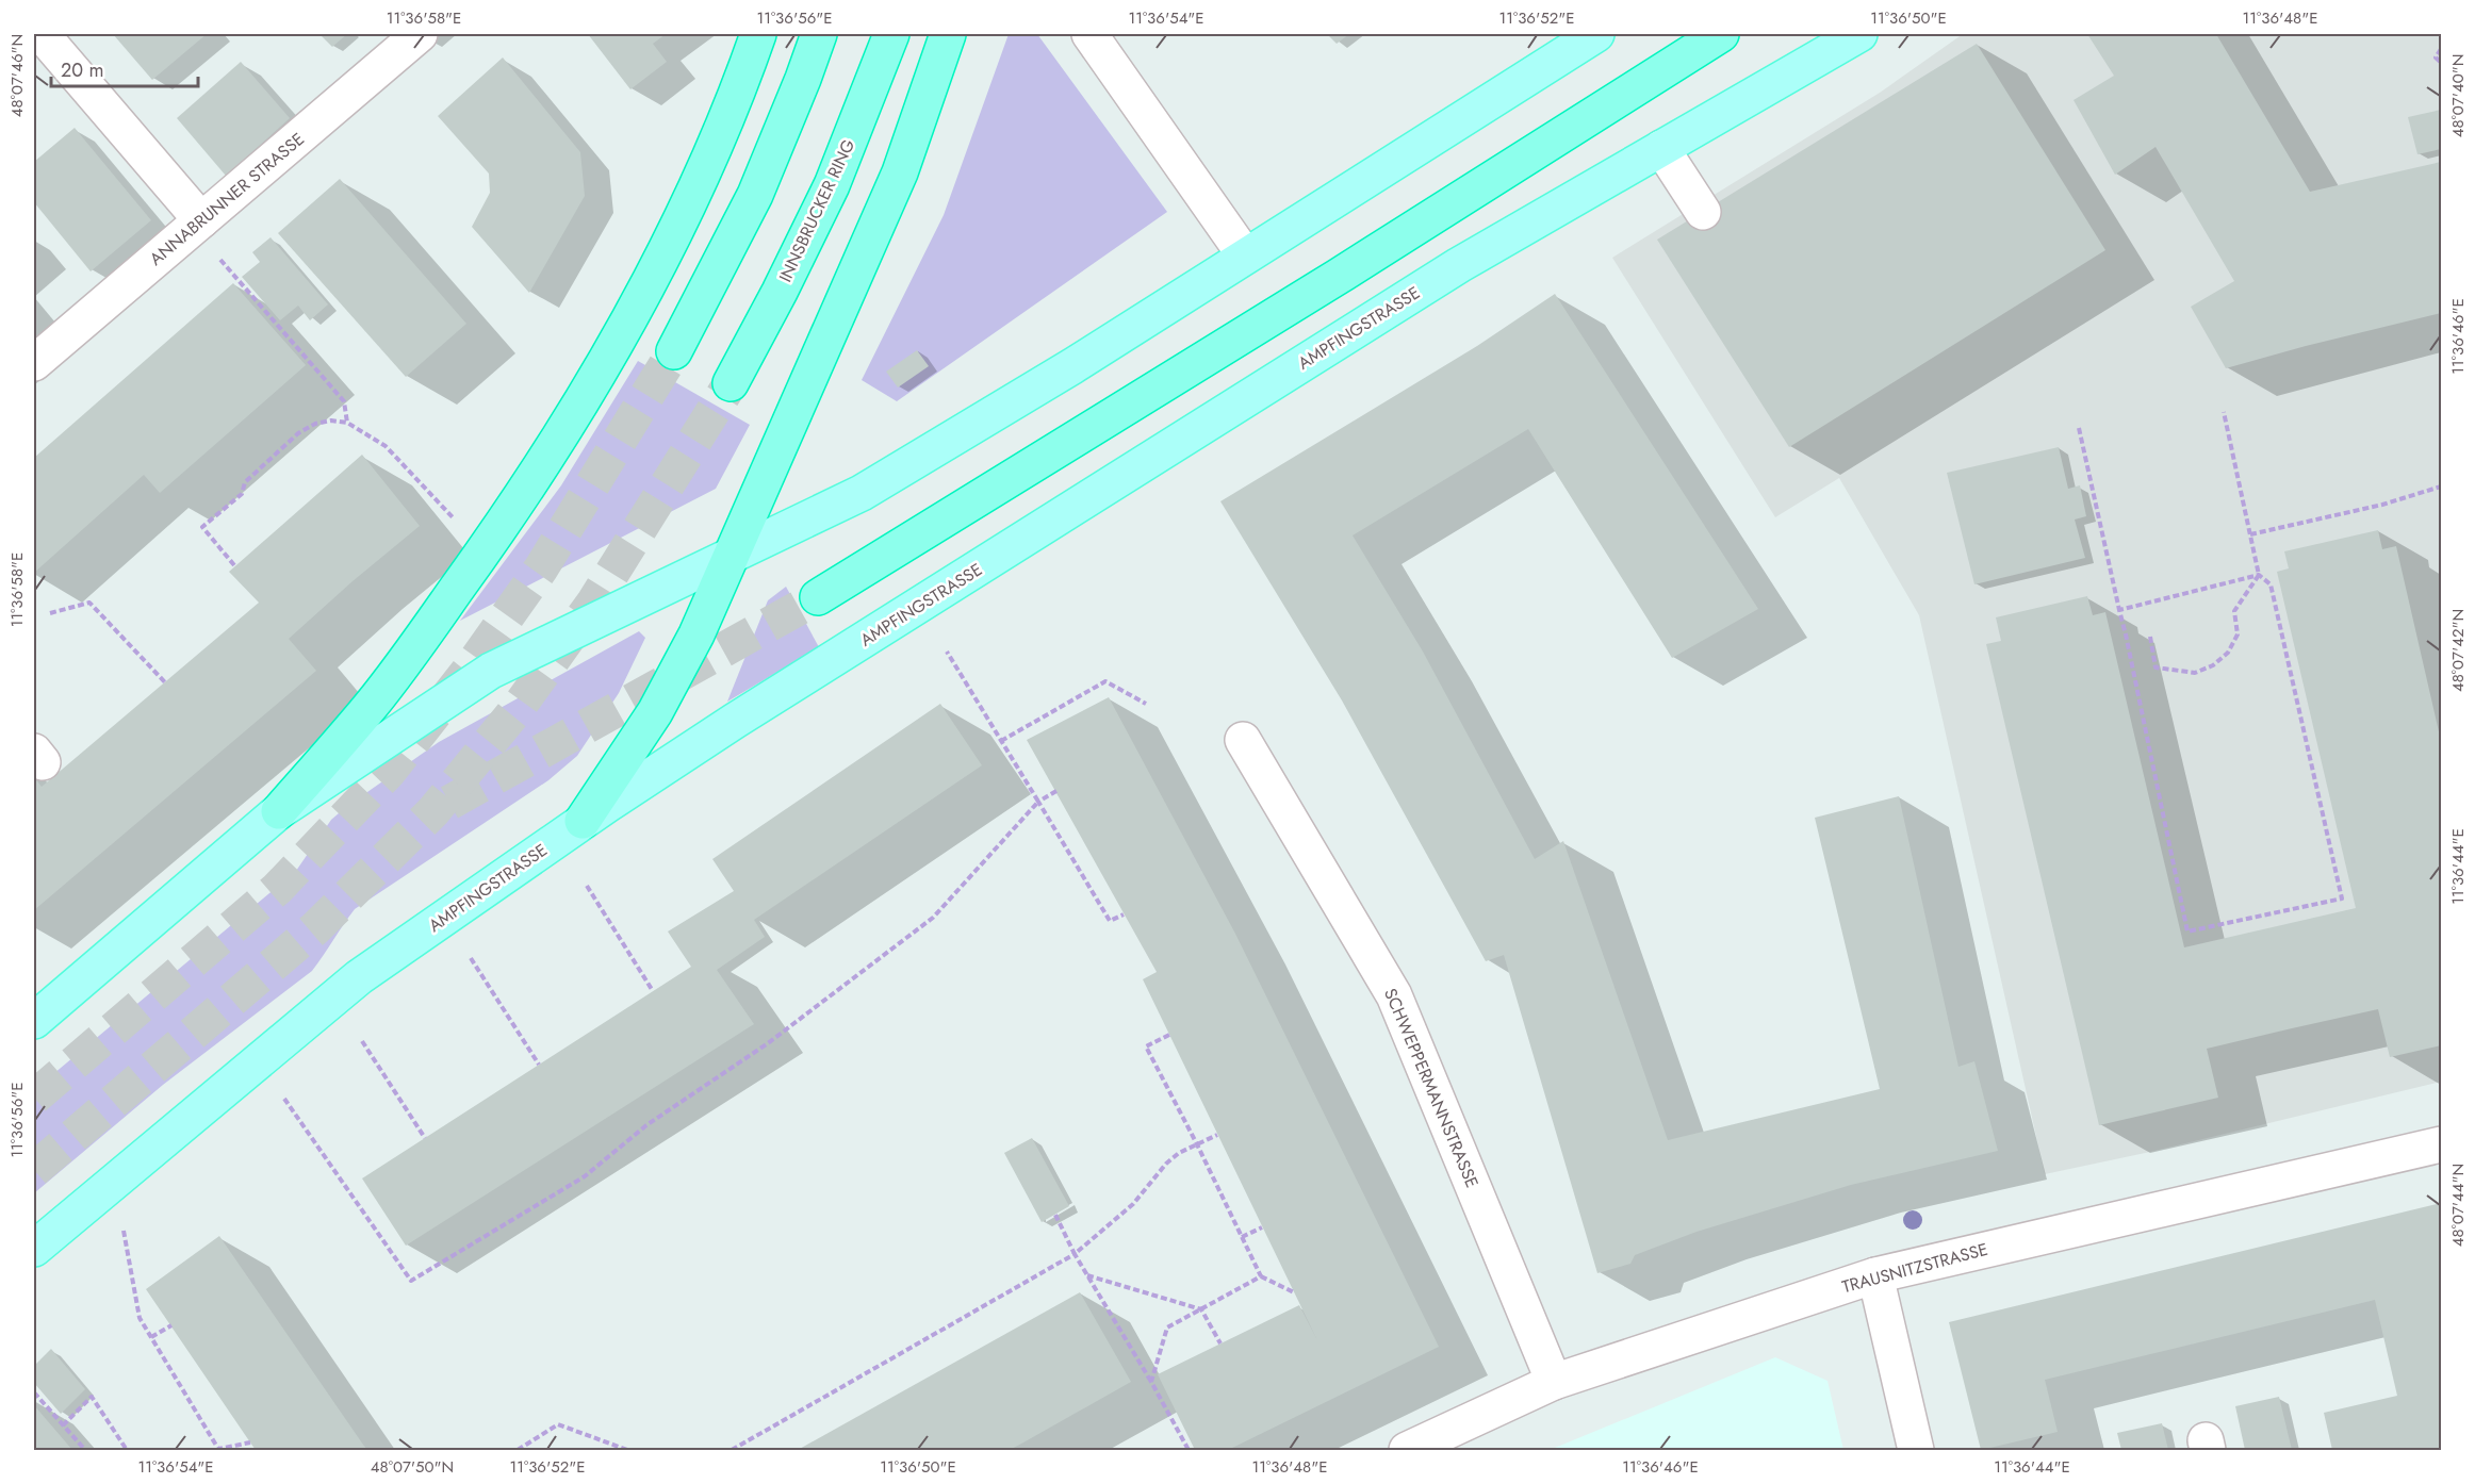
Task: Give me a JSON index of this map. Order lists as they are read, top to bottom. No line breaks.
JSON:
{"streets":{"highway":["INNSBRUCKER RING"],"main road":["AMPFINGSTRASSE"],"street":["ANNABRUNNER STRASSE","SCHWEPPERMANNSTRASSE","TRAUSNITZSTRASSE"]},"crossings":[["SCHWEPPERMANNSTRASSE","TRAUSNITZSTRASSE"]],"scale_bar":"20 m","coordinates":["11°36'58\"E","11°36'56\"E","11°36'54\"E","11°36'52\"E","11°36'50\"E","11°36'48\"E","48°07'46\"N","48°07'40\"N","11°36'46\"E","48°07'42\"N","11°36'44\"E","48°07'44\"N","48°07'50\"N"]}
